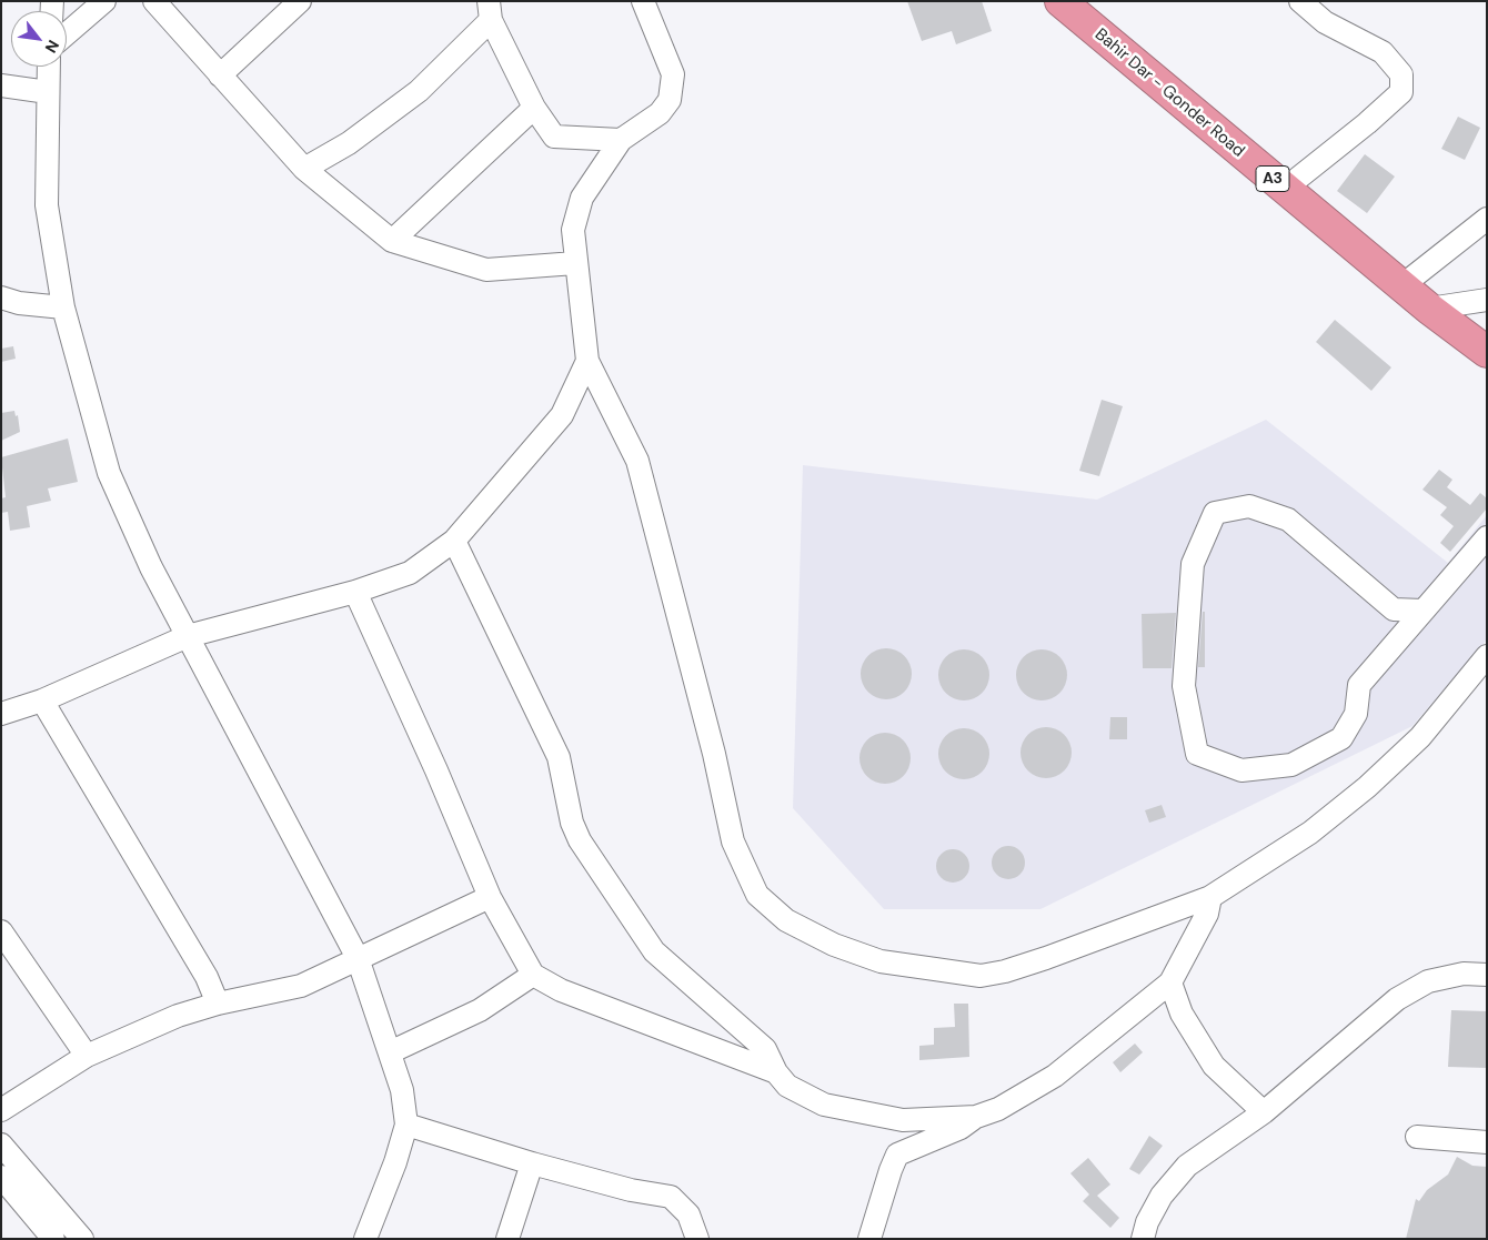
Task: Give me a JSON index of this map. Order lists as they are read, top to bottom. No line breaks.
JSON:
{"streets":{"highway":["Bahir Dar - Gonder Road","A3"]},"north":"bottom right"}
